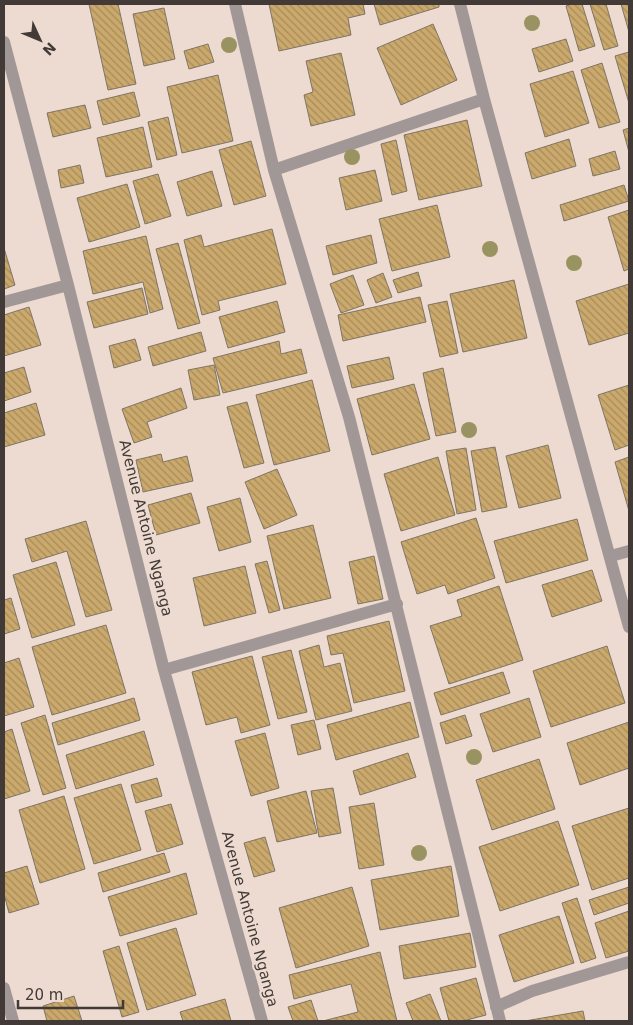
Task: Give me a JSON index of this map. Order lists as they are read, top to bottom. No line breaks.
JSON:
{"streets":{"street":["Avenue Antoine Nganga"]},"scale_bar":"20 m","north":"bottom right"}
